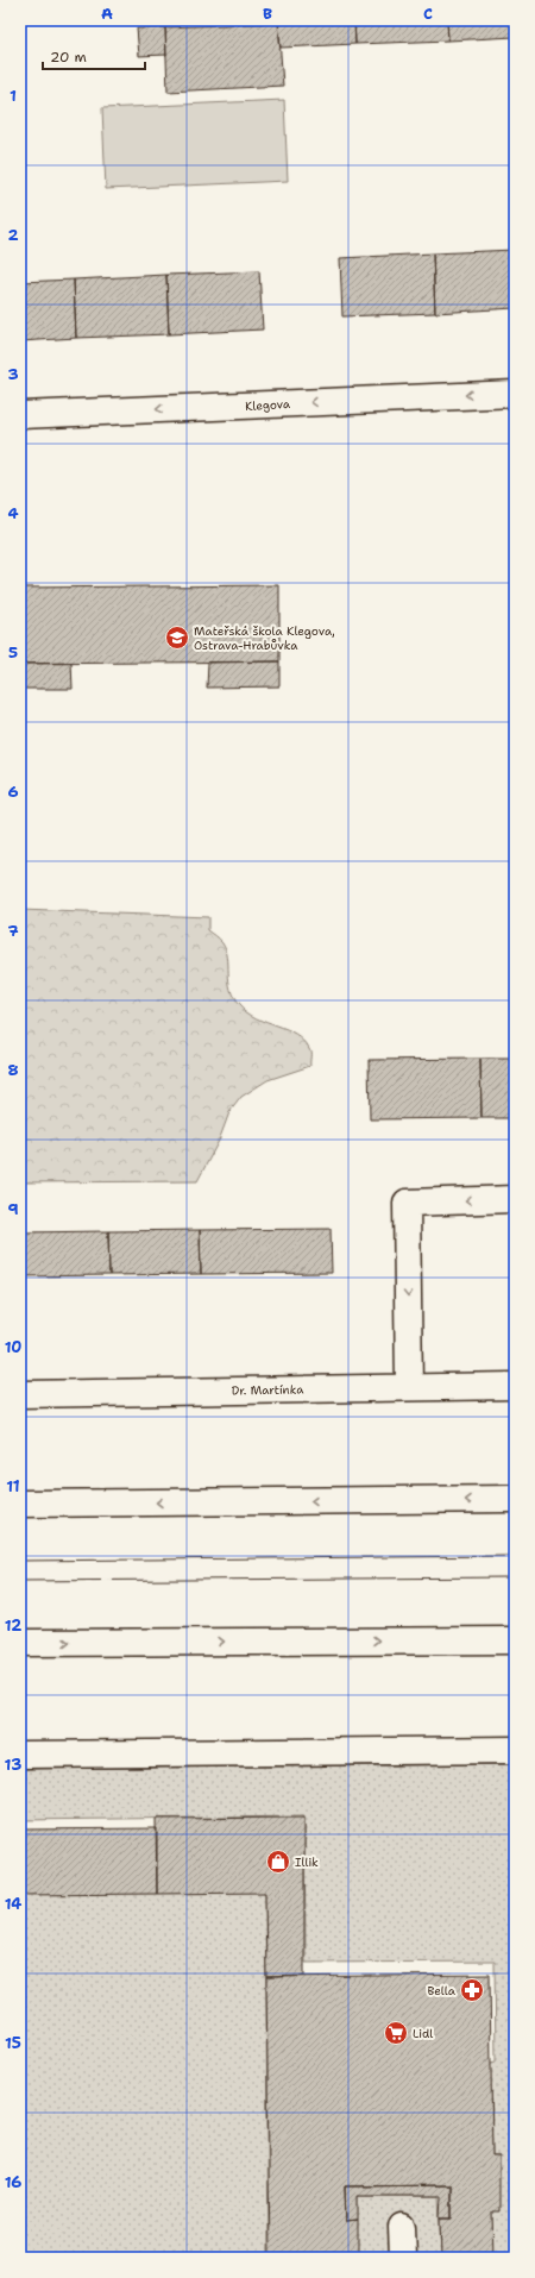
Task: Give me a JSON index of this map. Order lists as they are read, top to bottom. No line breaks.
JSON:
{"streets":{"street":["Klegova","Dr. Martínka"]},"one_way":["Klegova"],"places":{"school or university":["Mateřská škola Klegova, Ostrava-Hrabůvka"],"shop":["Illik"],"pharmacy":["Bella"],"supermarket":["Lidl"]},"scale_bar":"20 m","grid":{"columns":["A","B","C"],"rows":["1","2","3","4","5","6","7","8","9","10","11","12","13","14","15","16"]}}
